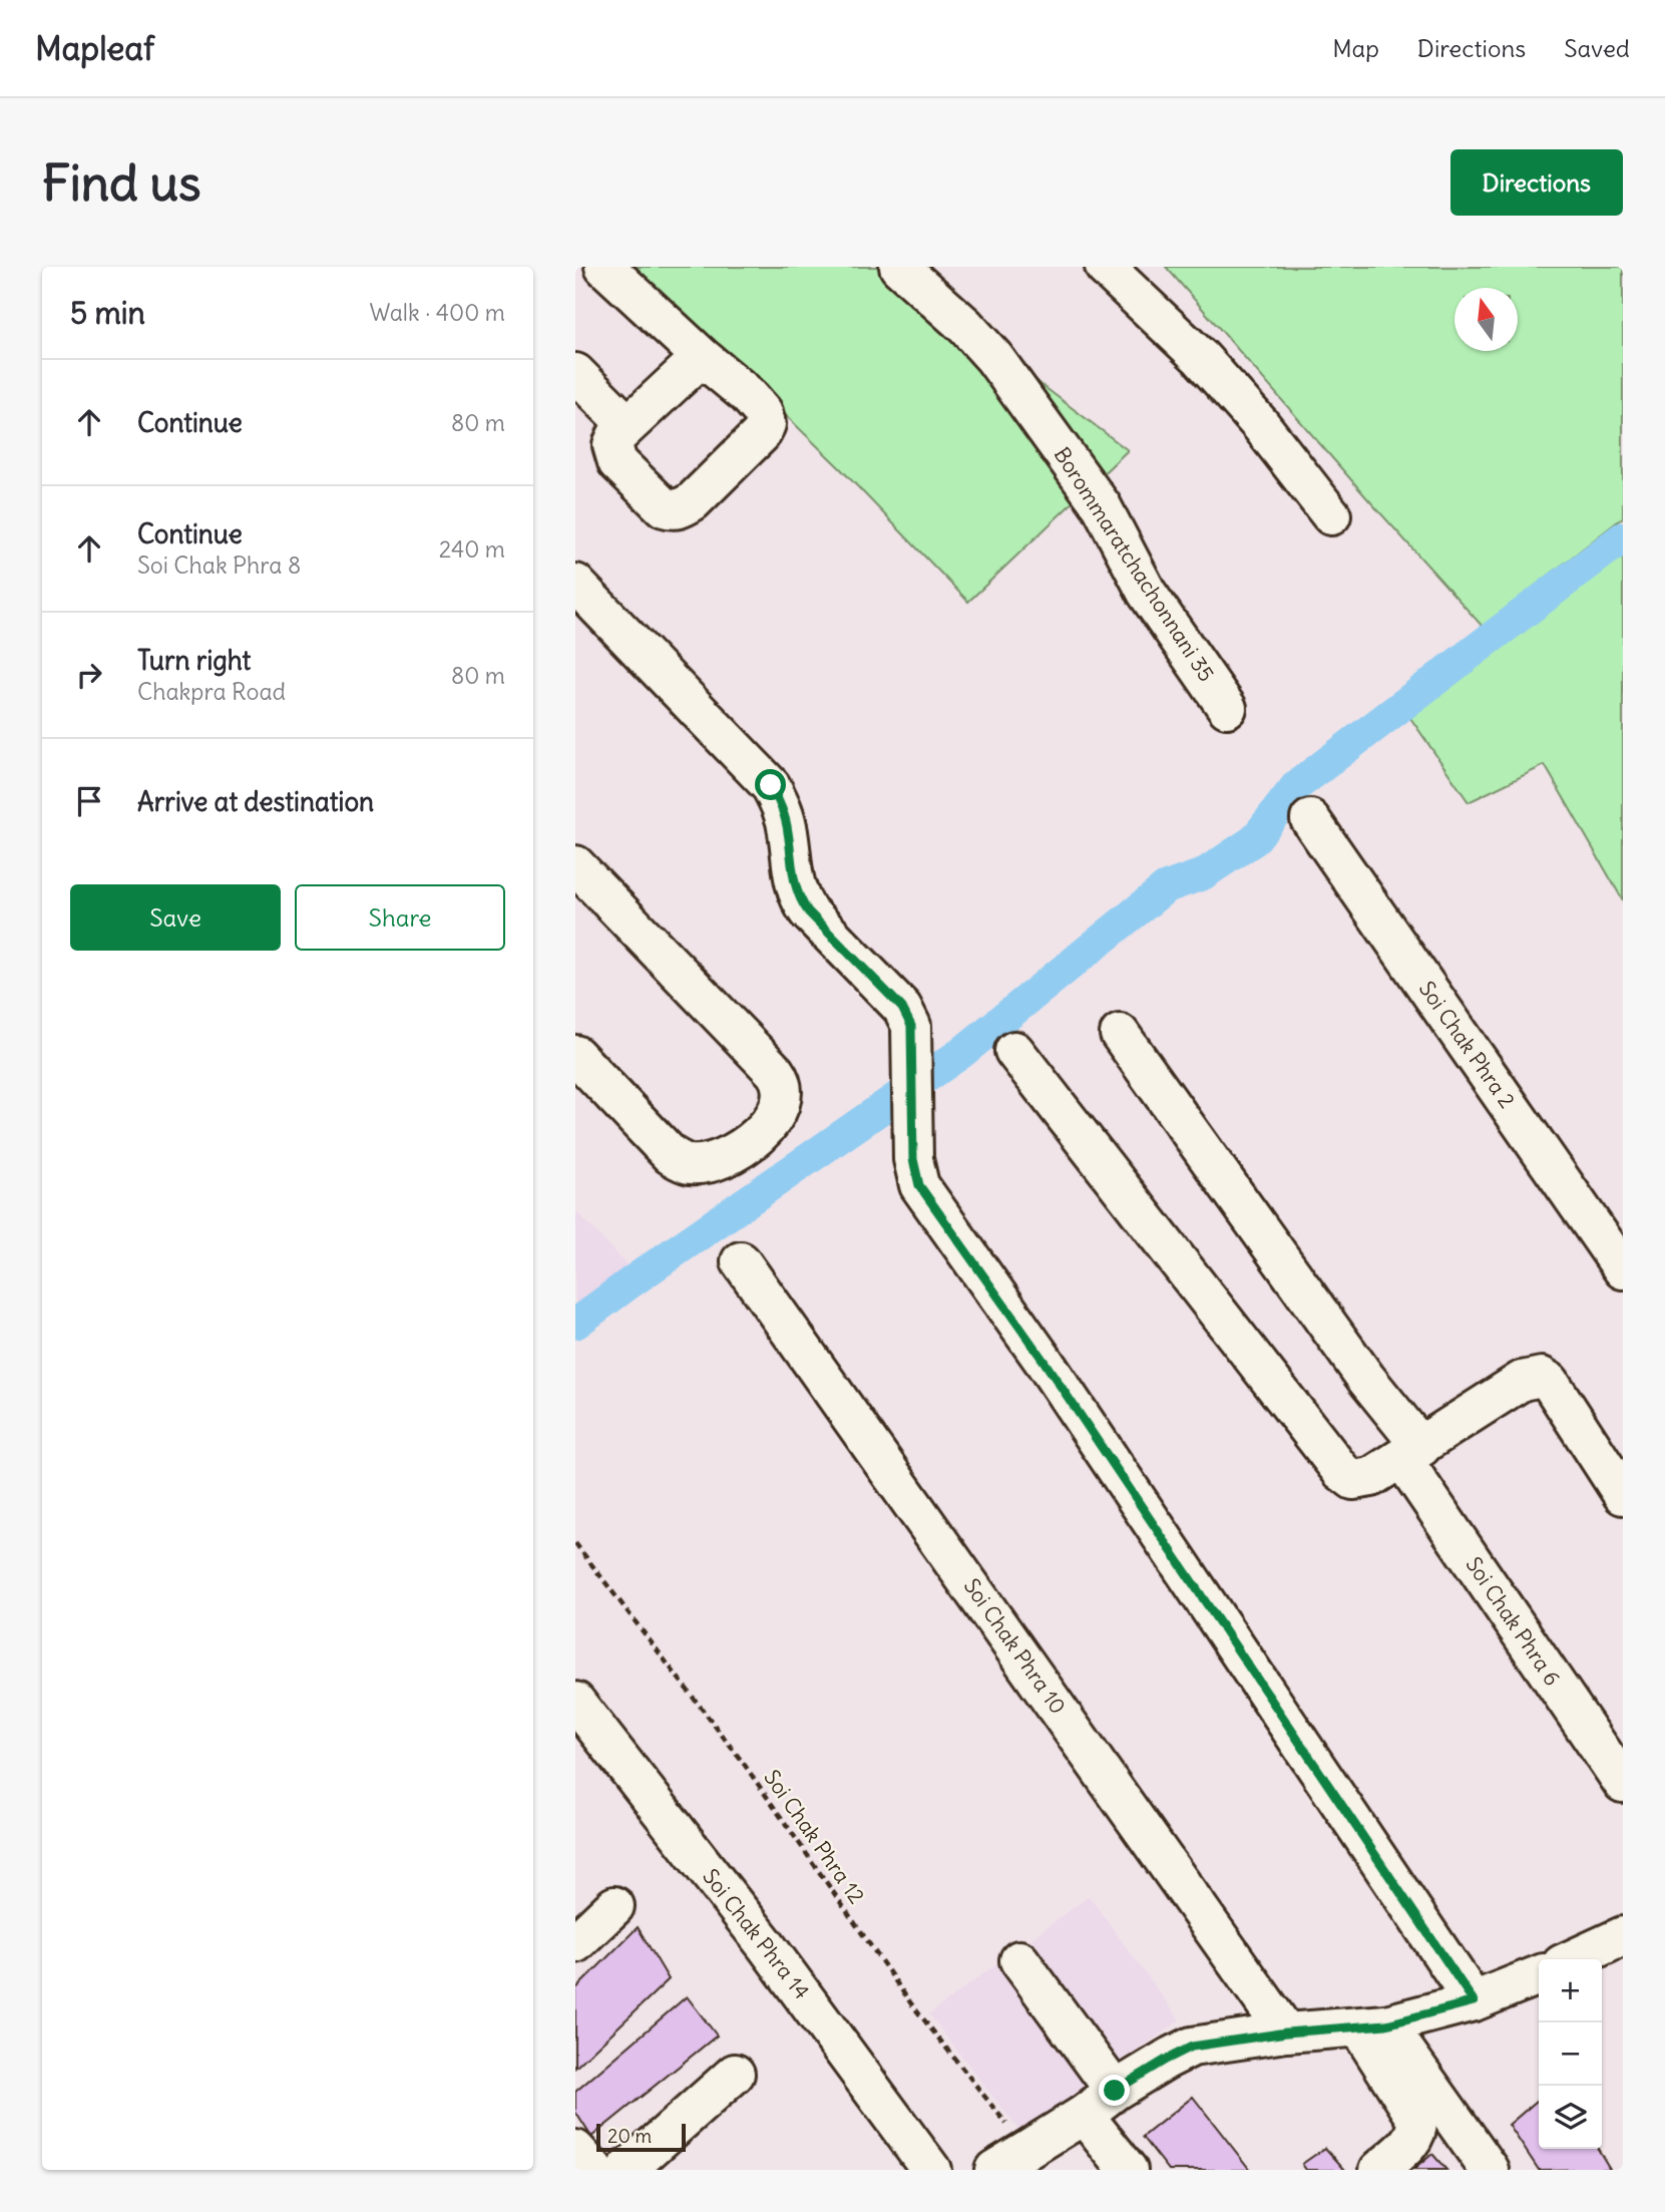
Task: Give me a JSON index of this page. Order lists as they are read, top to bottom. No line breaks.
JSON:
{"streets":{"street":["Borommaratchachonnani 35","Soi Chak Phra 2","Soi Chak Phra 6","Soi Chak Phra 10","Soi Chak Phra 14"],"path":["Soi Chak Phra 12"]},"scale_bar":"20 m","north":"top","page":{"header":"Mapleaf","nav":["Map","Directions","Saved"],"buttons":["Directions",["Save","Share"]],"title":"Find us","heading":["5 min","Walk · 400 m"],"list":[["Continue","80 m"],["Continue","Soi Chak Phra 8","240 m"],["Turn right","Chakpra Road","80 m"],"Arrive at destination"],"map_buttons":["+","−"],"scale":"20 m"}}
